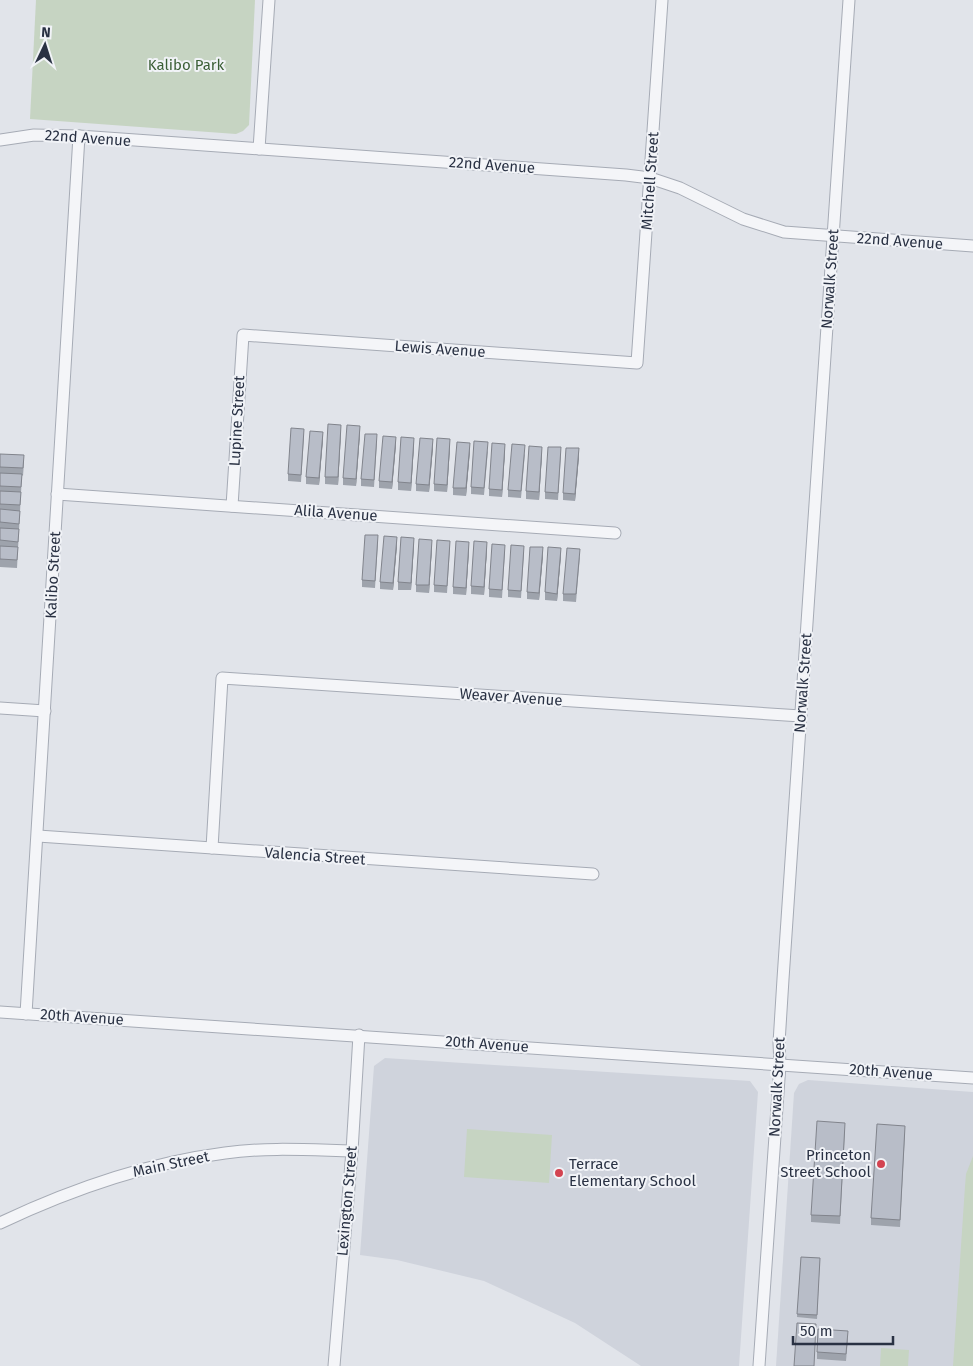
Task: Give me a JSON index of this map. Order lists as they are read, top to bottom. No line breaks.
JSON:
{"streets":{"street":["22nd Avenue","Mitchell Street","Norwalk Street","Lewis Avenue","Lupine Street","Alila Avenue","Kalibo Street","Weaver Avenue","Valencia Street","20th Avenue","Main Street","Lexington Street"]},"crossings":[["22nd Avenue","Mitchell Street"],["22nd Avenue","Norwalk Street"],["22nd Avenue","Kalibo Street"],["Mitchell Street","Lewis Avenue"],["Norwalk Street","Weaver Avenue"],["Norwalk Street","20th Avenue"],["Lewis Avenue","Lupine Street"],["Lupine Street","Alila Avenue"],["Alila Avenue","Kalibo Street"],["Kalibo Street","Valencia Street"],["Kalibo Street","20th Avenue"],["Weaver Avenue","Valencia Street"],["20th Avenue","Lexington Street"],["Main Street","Lexington Street"]],"parks":["Kalibo Park"],"places":["Princeton Street School","Terrace Elementary School"],"scale_bar":"50 m","north":"top"}
